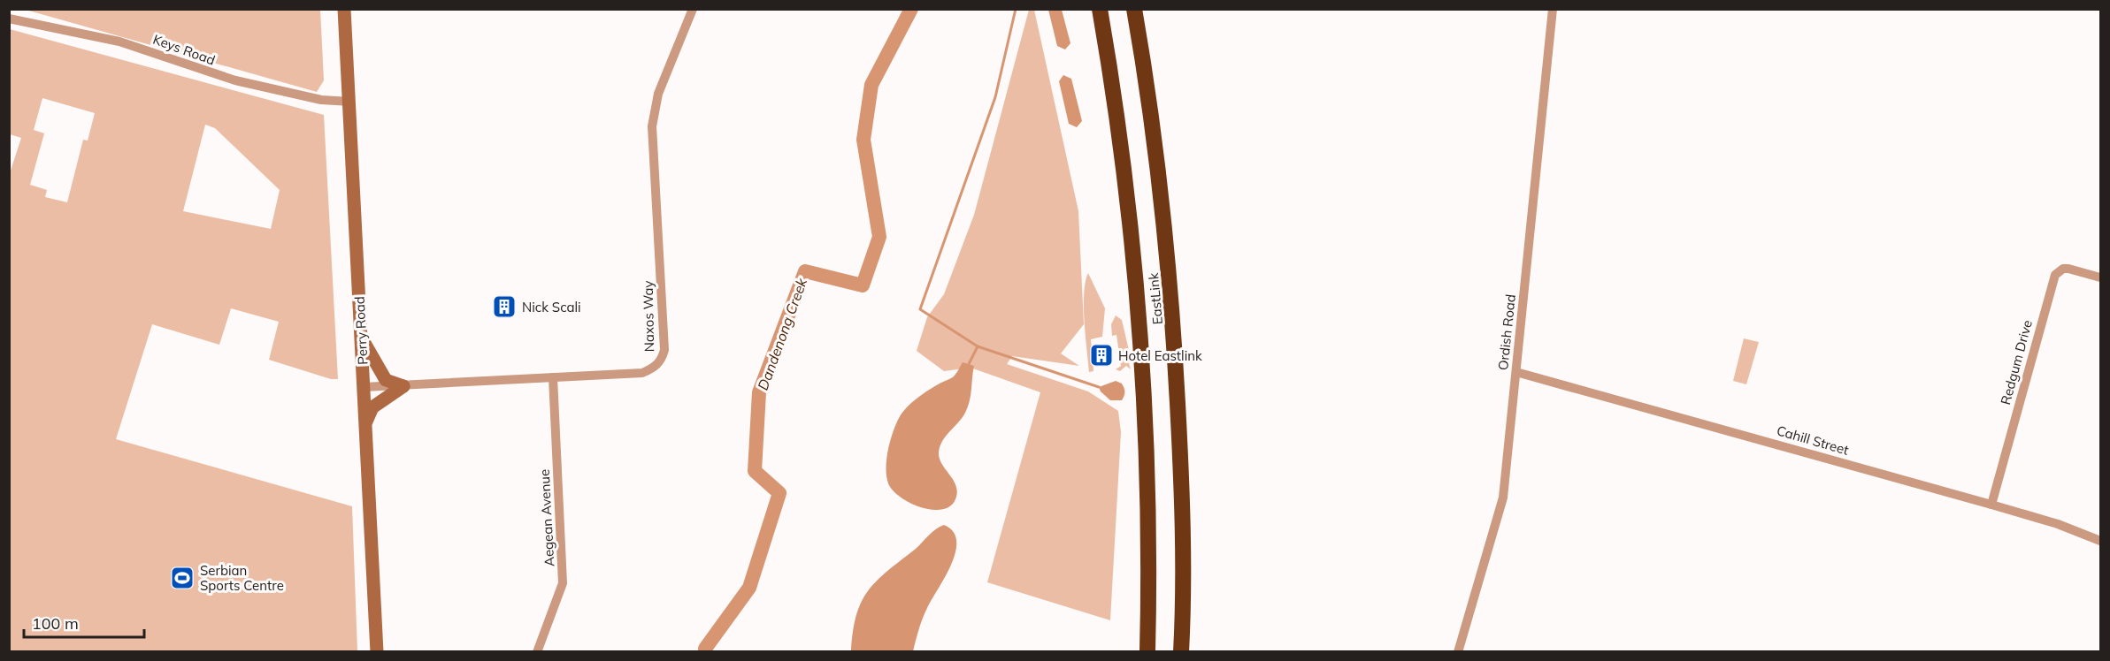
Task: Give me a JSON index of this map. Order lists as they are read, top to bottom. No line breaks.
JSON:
{"streets":{"highway":["EastLink"],"main road":["Perry Road"],"street":["Keys Road","Naxos Way","Ordish Road","Redgum Drive","Cahill Street","Aegean Avenue"]},"crossings":[["Keys Road","Perry Road"],["Naxos Way","Perry Road"],["Naxos Way","Aegean Avenue"],["Ordish Road","Cahill Street"],["Redgum Drive","Cahill Street"]],"water":["Dandenong Creek"],"places":{"building":["Nick Scali","Hotel Eastlink"],"sports":["Serbian Sports Centre"]},"scale_bar":"100 m"}
